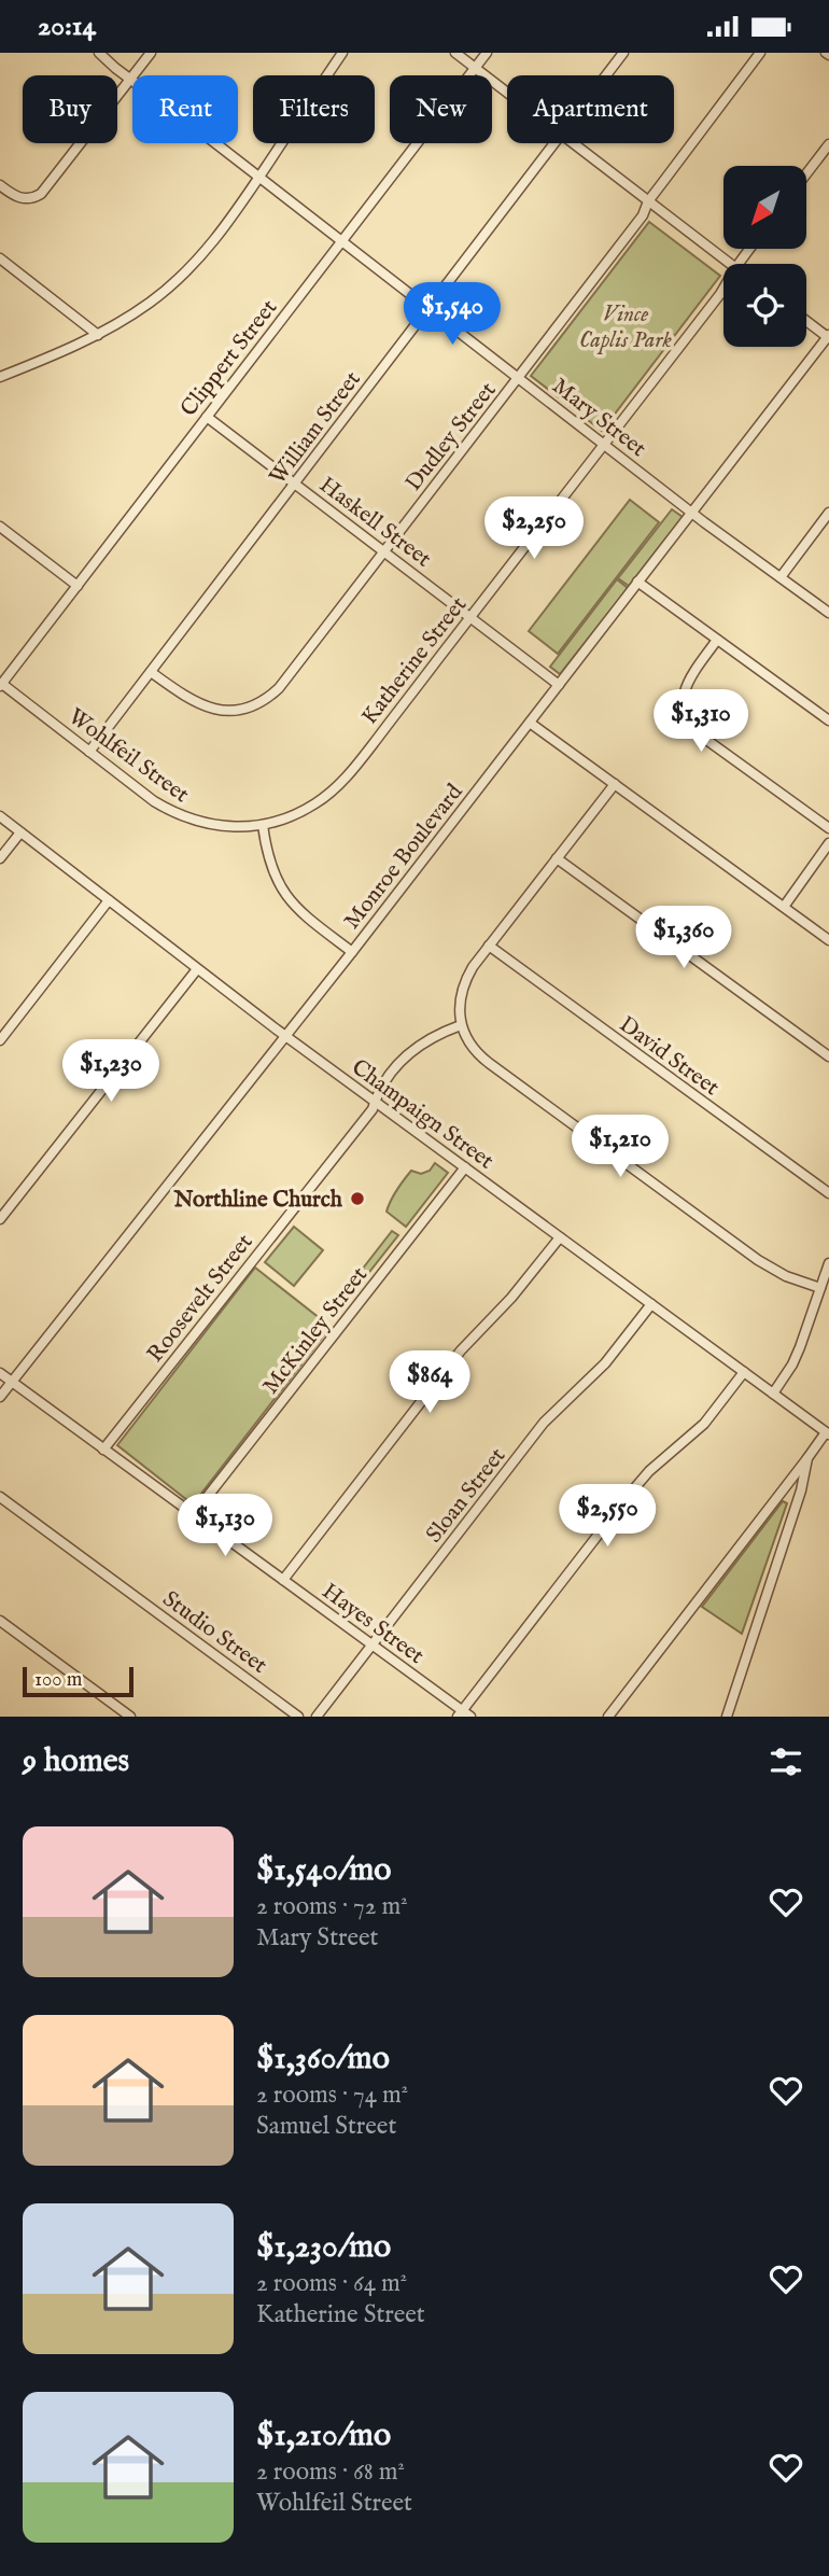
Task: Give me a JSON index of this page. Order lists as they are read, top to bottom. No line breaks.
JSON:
{"streets":{"street":["Clippert Street","Mary Street","William Street","Dudley Street","Haskell Street","Katherine Street","Wohlfeil Street","Monroe Boulevard","David Street","Champaign Street","Roosevelt Street","McKinley Street","Sloan Street","Hayes Street","Studio Street"]},"crossings":[["Clippert Street","Mary Street"],["Clippert Street","Haskell Street"],["Clippert Street","Wohlfeil Street"],["Mary Street","William Street"],["Mary Street","Dudley Street"],["Mary Street","Katherine Street"],["Mary Street","Monroe Boulevard"],["William Street","Dudley Street"],["William Street","Haskell Street"],["William Street","Wohlfeil Street"],["Dudley Street","Haskell Street"],["Haskell Street","Katherine Street"],["Haskell Street","Monroe Boulevard"],["Katherine Street","Wohlfeil Street"],["Monroe Boulevard","Champaign Street"],["Monroe Boulevard","Hayes Street"],["Champaign Street","Roosevelt Street"],["Champaign Street","McKinley Street"],["Champaign Street","Sloan Street"],["Roosevelt Street","Hayes Street"],["McKinley Street","Hayes Street"],["Sloan Street","Hayes Street"]],"parks":["Vince Caplis Park"],"places":["Northline Church"],"scale_bar":"100 m","north":"bottom left","page":{"status":"20:14","chip":["Buy","Rent","Filters","New","Apartment"],"price":["$1,540","$2,250","$1,310","$1,360","$1,230","$1,210","$864","$2,550","$1,130"],"scale":"100 m","heading":"9 homes","list":[{"name":"$1,540/mo","note":"2 rooms · 72 m² · Mary Street"},{"name":"$1,360/mo","note":"2 rooms · 74 m² · Samuel Street"},{"name":"$1,230/mo","note":"2 rooms · 64 m² · Katherine Street"},{"name":"$1,210/mo","note":"2 rooms · 68 m² · Wohlfeil Street"}]}}
